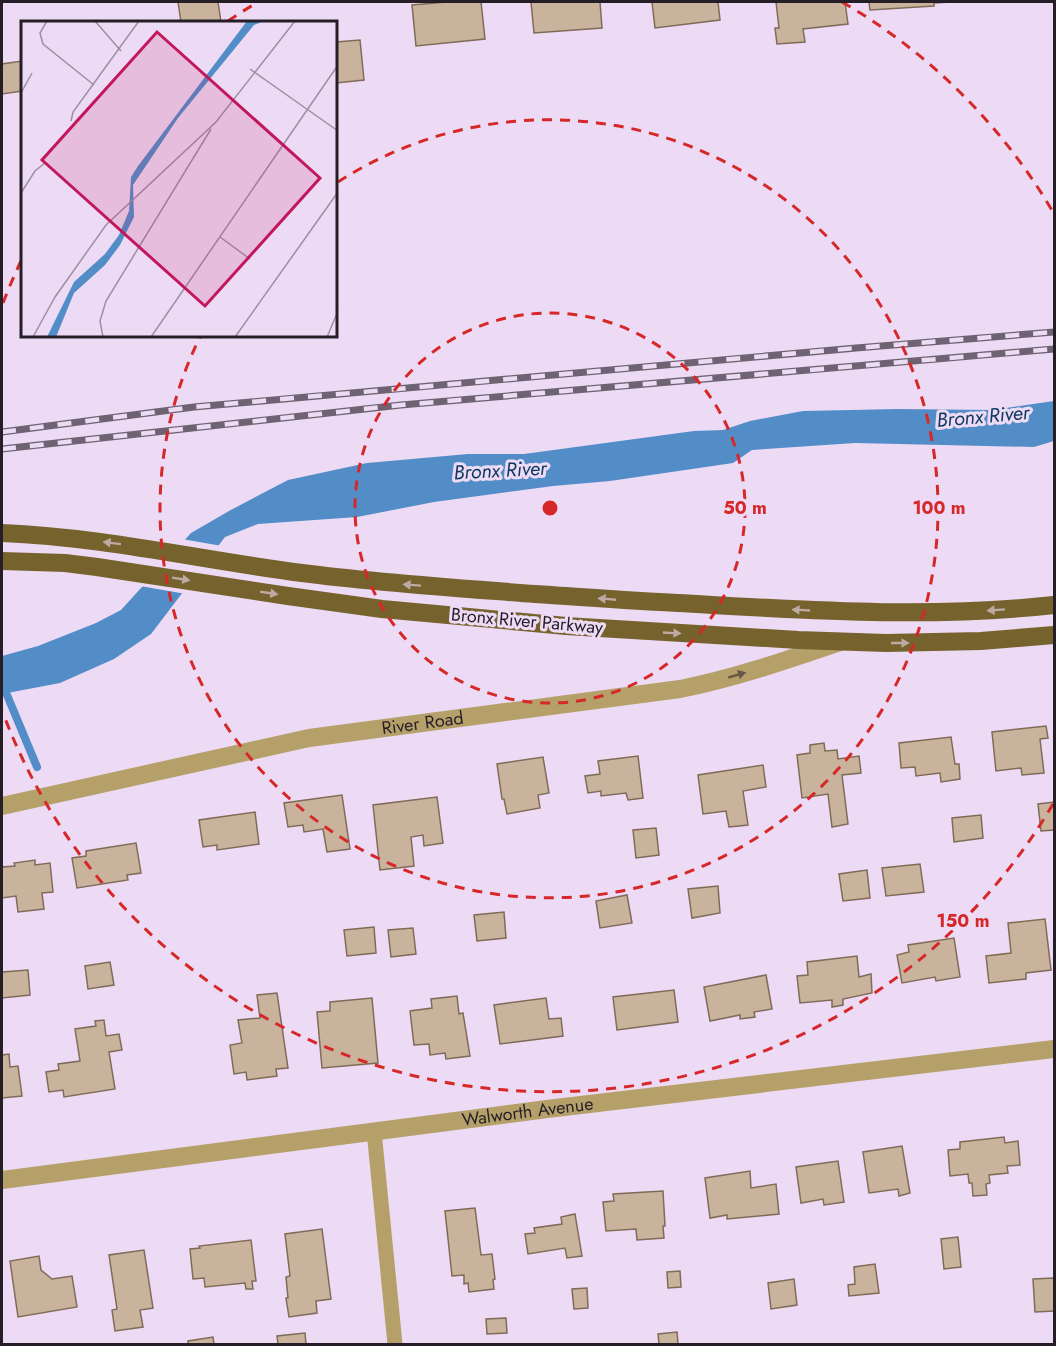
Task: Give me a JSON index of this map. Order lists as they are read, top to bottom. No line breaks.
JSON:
{"streets":{"highway":["Bronx River Parkway"],"street":["River Road","Walworth Avenue"]},"crossings":[["Bronx River Parkway","River Road"]],"one_way":["River Road"],"water":["Bronx River"],"rings":["50 m","100 m","150 m"]}
